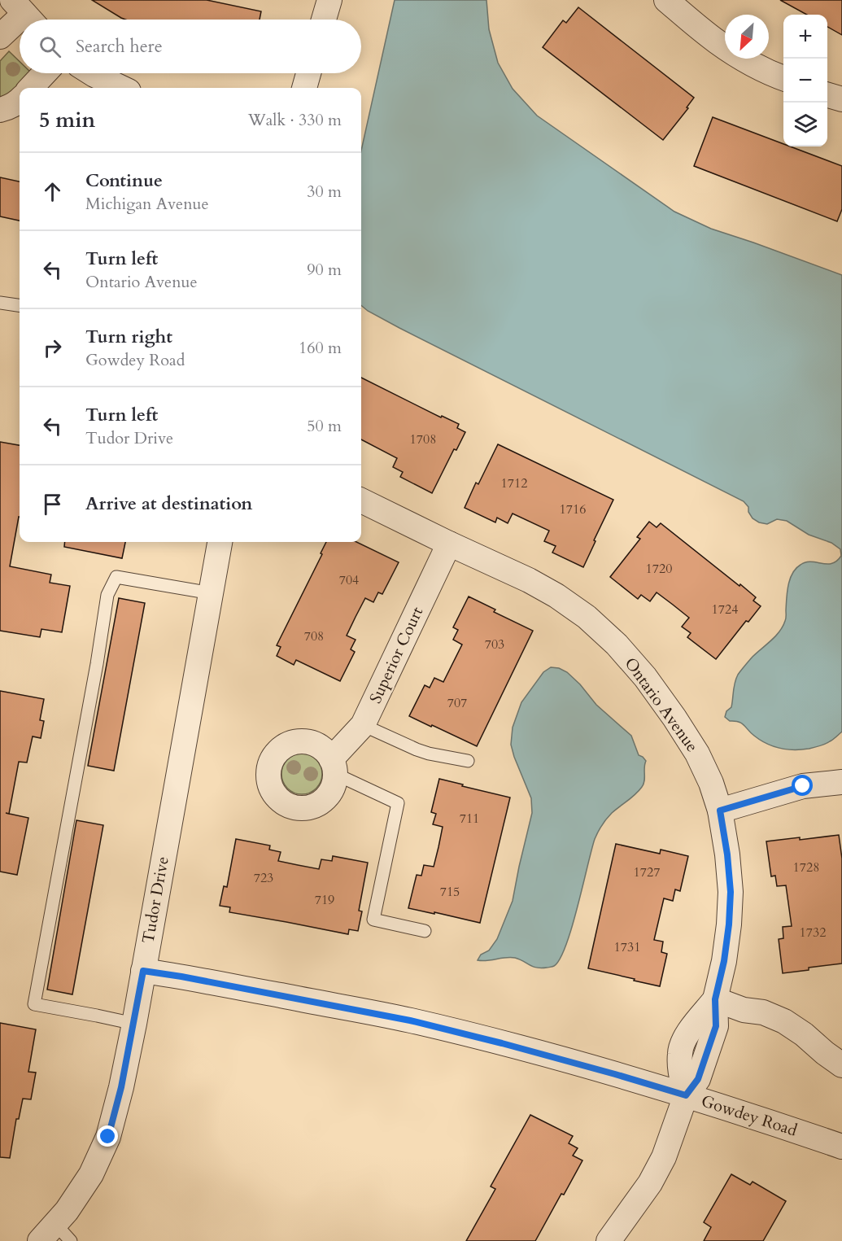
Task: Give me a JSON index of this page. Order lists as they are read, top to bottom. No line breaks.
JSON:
{"streets":{"street":["Superior Court","Ontario Avenue","Tudor Drive","Gowdey Road"]},"crossings":[["Superior Court","Ontario Avenue"],["Ontario Avenue","Gowdey Road"],["Tudor Drive","Gowdey Road"]],"house_numbers":["1708","1712","1716","1720","704","1724","708","703","707","711","1728","1727","723","715","719","1732","1731"],"north":"bottom left","page":{"map_buttons":["+","−"],"search":"Search here","heading":["5 min","Walk · 330 m"],"list":[["Continue","Michigan Avenue","30 m"],["Turn left","Ontario Avenue","90 m"],["Turn right","Gowdey Road","160 m"],["Turn left","Tudor Drive","50 m"],"Arrive at destination"]}}
